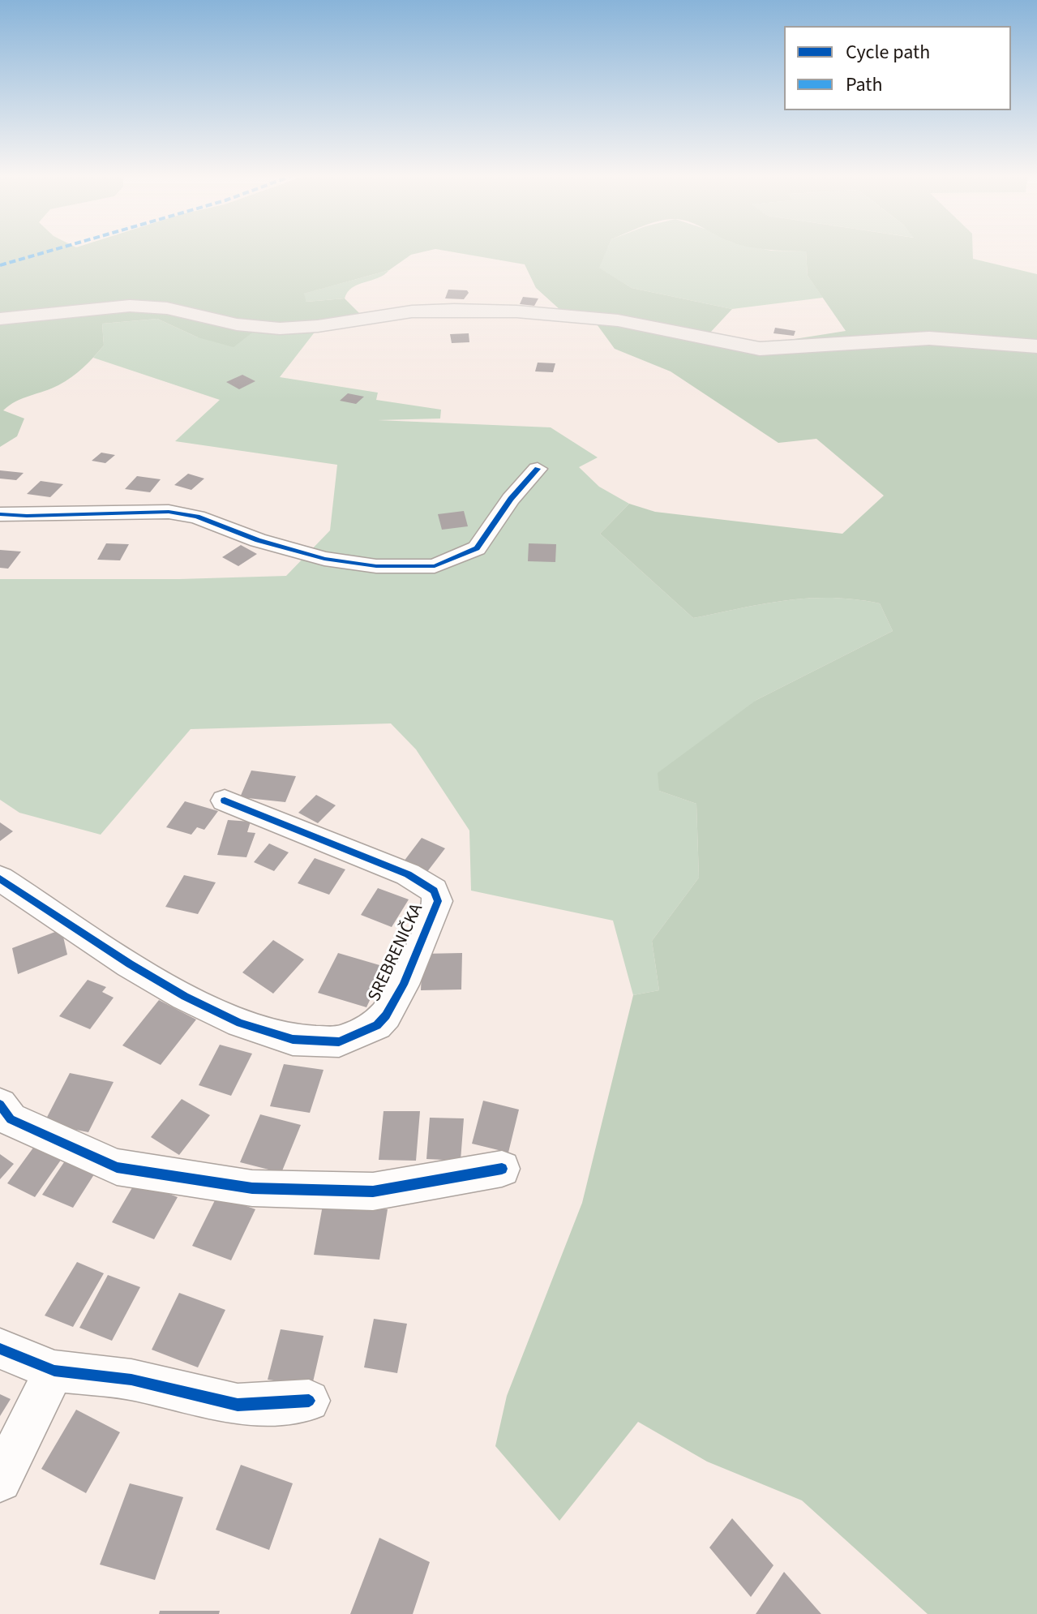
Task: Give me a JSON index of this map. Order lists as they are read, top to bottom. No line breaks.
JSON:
{"streets":{"street":["SREBRENIČKA"]},"legend":["Cycle path","Path"]}
